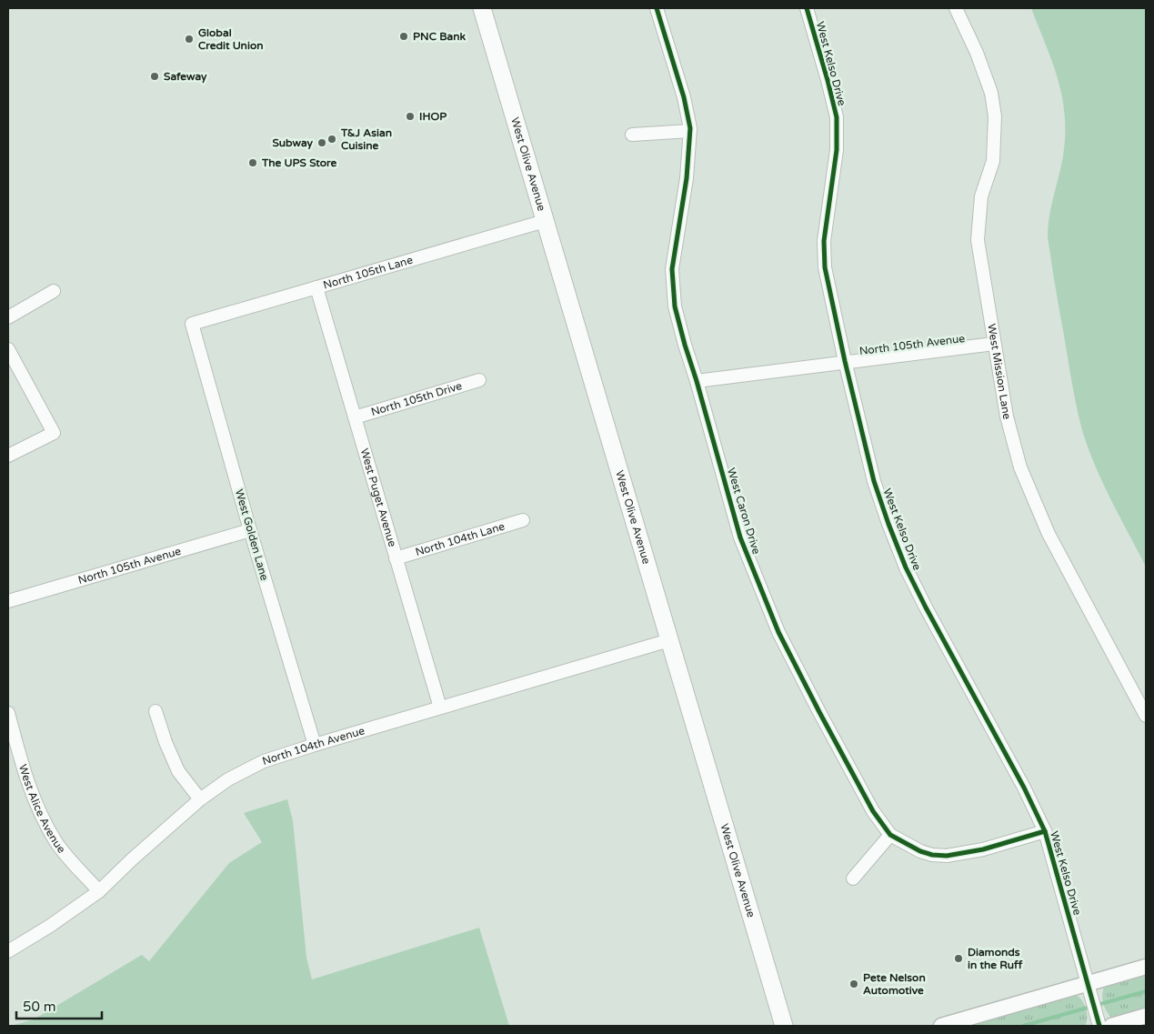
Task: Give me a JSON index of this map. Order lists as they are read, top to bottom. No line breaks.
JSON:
{"streets":{"main road":["West Olive Avenue"],"street":["West Kelso Drive","North 105th Lane","North 105th Avenue","West Mission Lane","North 105th Drive","West Puget Avenue","West Caron Drive","West Golden Lane","North 104th Lane","North 104th Avenue","West Alice Avenue"]},"crossings":[["West Kelso Drive","North 105th Avenue"],["West Kelso Drive","West Caron Drive"],["West Olive Avenue","North 105th Lane"],["West Olive Avenue","North 104th Avenue"],["North 105th Lane","West Puget Avenue"],["North 105th Lane","West Golden Lane"],["North 105th Avenue","West Mission Lane"],["North 105th Avenue","West Caron Drive"],["North 105th Avenue","West Golden Lane"],["North 105th Drive","West Puget Avenue"],["West Puget Avenue","North 104th Lane"],["West Puget Avenue","North 104th Avenue"],["West Golden Lane","North 104th Avenue"],["North 104th Avenue","West Alice Avenue"]],"places":["PNC Bank","Global Credit Union","Safeway","IHOP","T&J Asian Cuisine","Subway","The UPS Store","Diamonds in the Ruff","Pete Nelson Automotive"],"scale_bar":"50 m"}
